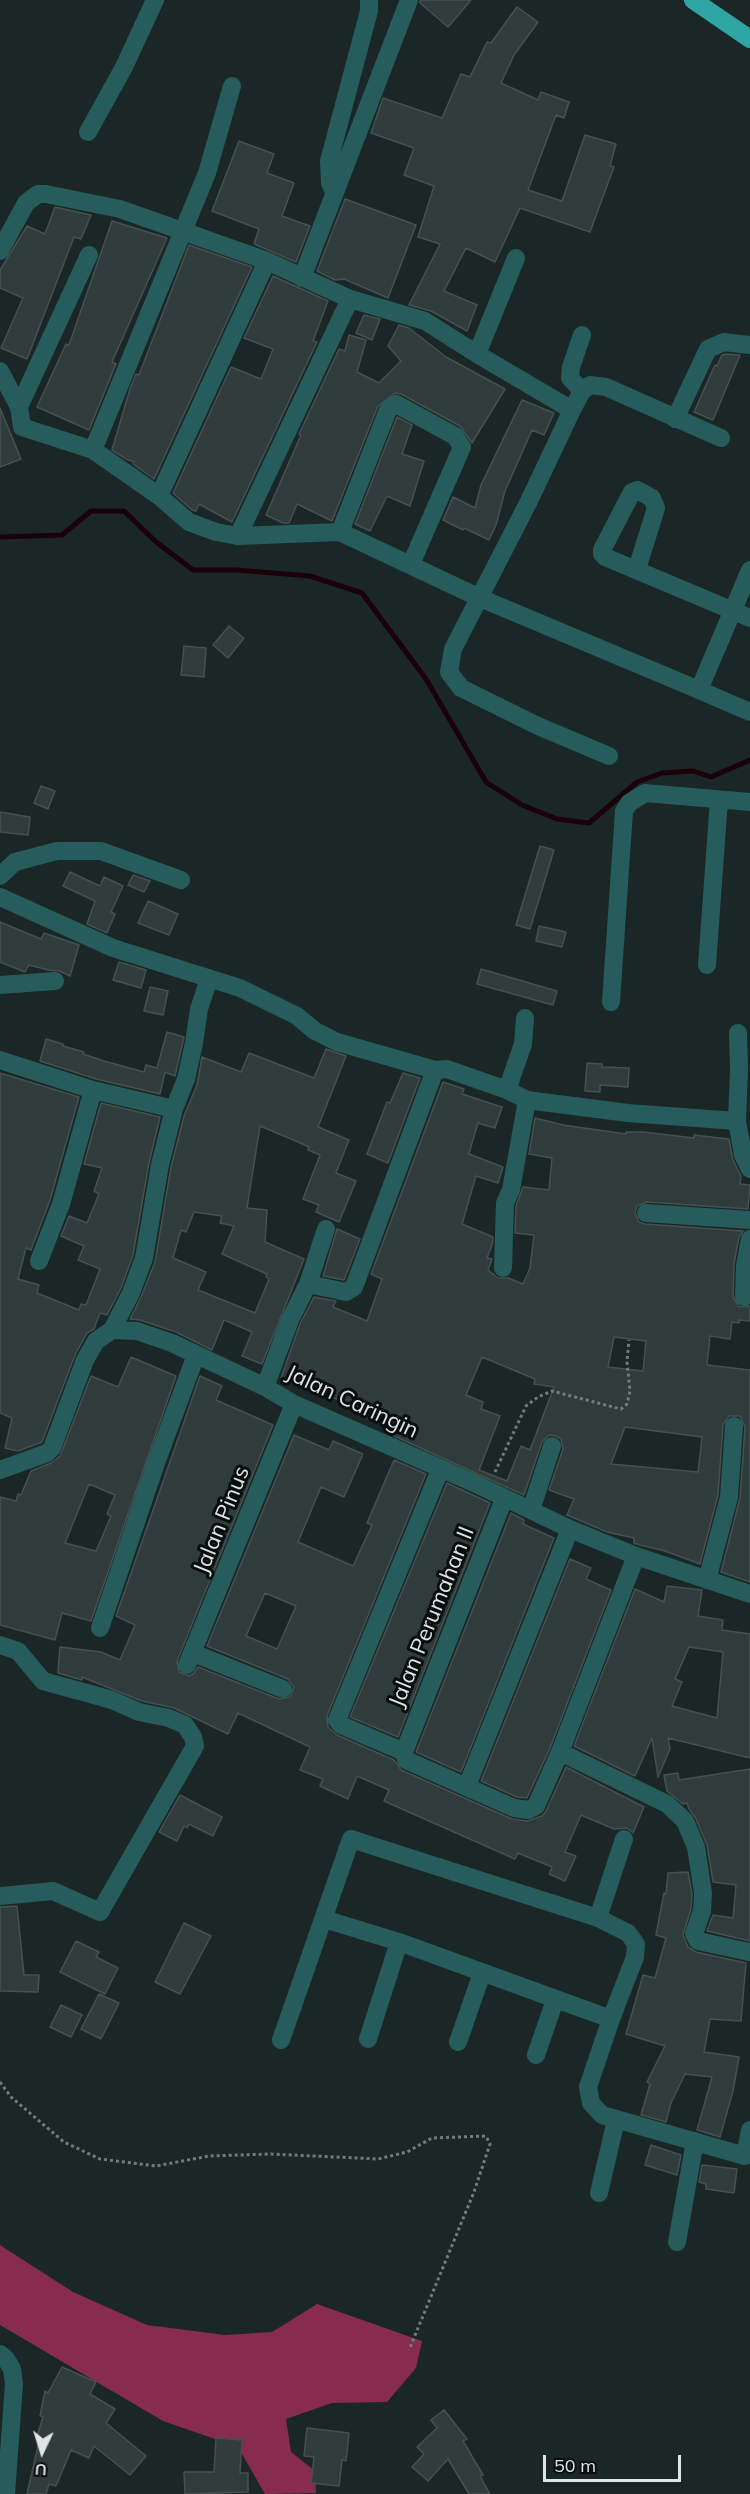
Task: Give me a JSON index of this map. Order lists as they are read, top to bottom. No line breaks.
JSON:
{"streets":{"street":["Jalan Caringin","Jalan Pinus","Jalan Perumahan II"]},"crossings":[["Jalan Caringin","Jalan Pinus"],["Jalan Caringin","Jalan Perumahan II"]],"scale_bar":"50 m","north":"bottom"}
